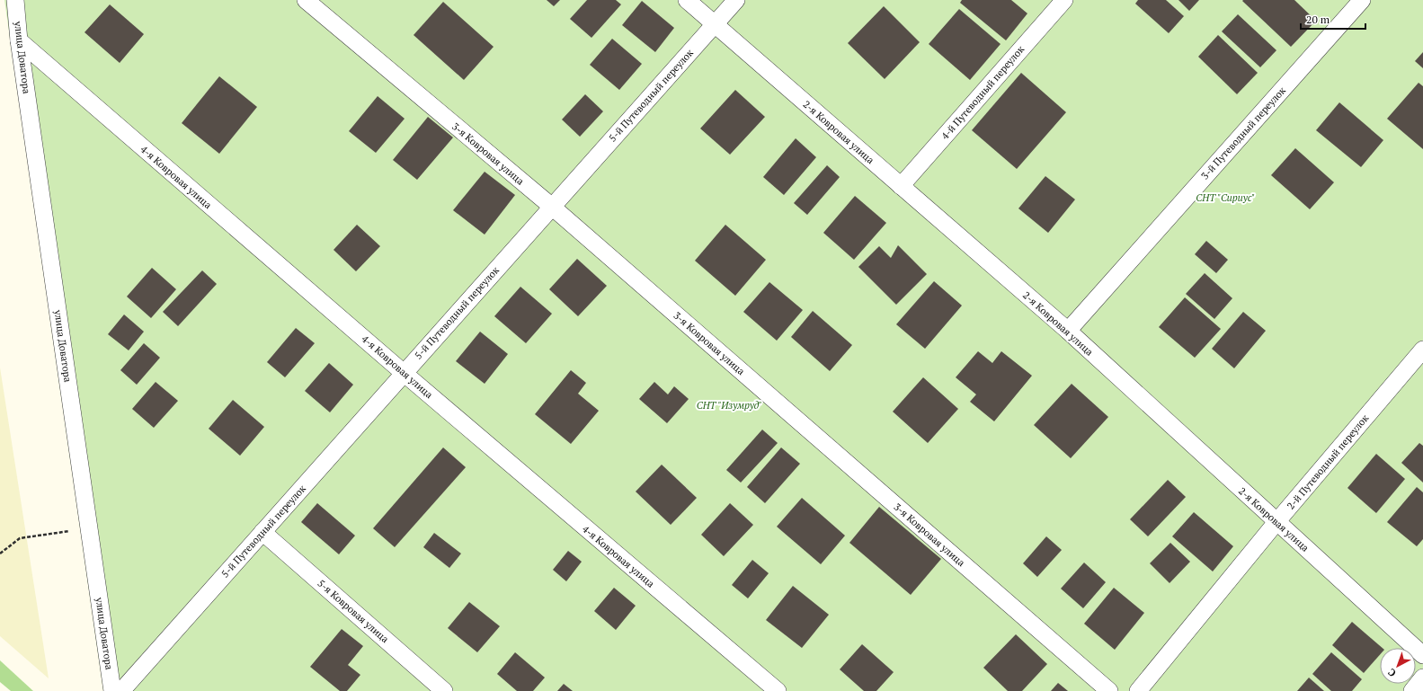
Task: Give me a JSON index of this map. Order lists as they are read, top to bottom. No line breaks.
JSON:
{"streets":{"street":["улица Доватора","4-й Путеводный переулок","5-й Путеводный переулок","2-я Ковровая улица","3-й Путеводный переулок","3-я Ковровая улица","4-я Ковровая улица","2-й Путеводный переулок","5-я Ковровая улица"]},"crossings":[["улица Доватора","4-я Ковровая улица"],["4-й Путеводный переулок","2-я Ковровая улица"],["5-й Путеводный переулок","2-я Ковровая улица"],["5-й Путеводный переулок","3-я Ковровая улица"],["5-й Путеводный переулок","4-я Ковровая улица"],["5-й Путеводный переулок","5-я Ковровая улица"],["2-я Ковровая улица","3-й Путеводный переулок"],["2-я Ковровая улица","2-й Путеводный переулок"]],"parks":["СНТ \"Сириус\"","СНТ \"Изумруд\""],"scale_bar":"20 m","north":"bottom left"}
